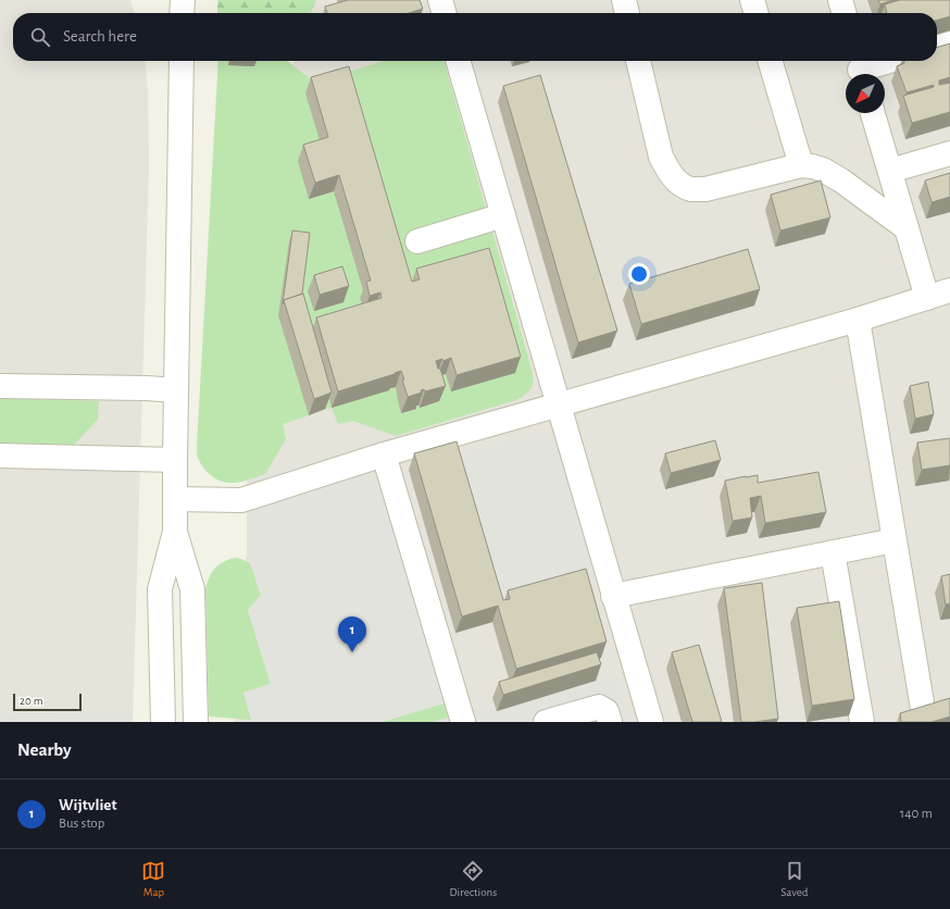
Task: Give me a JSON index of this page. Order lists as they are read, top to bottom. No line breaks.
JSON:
{"scale_bar":"20 m","north":"bottom left","page":{"search":"Search here","pins":"1","scale":"20 m","heading":"Nearby","list":[{"mark":"1","name":"Wijtvliet","note":"Bus stop","value":"140 m"}],"nav":["Map","Directions","Saved"]}}
